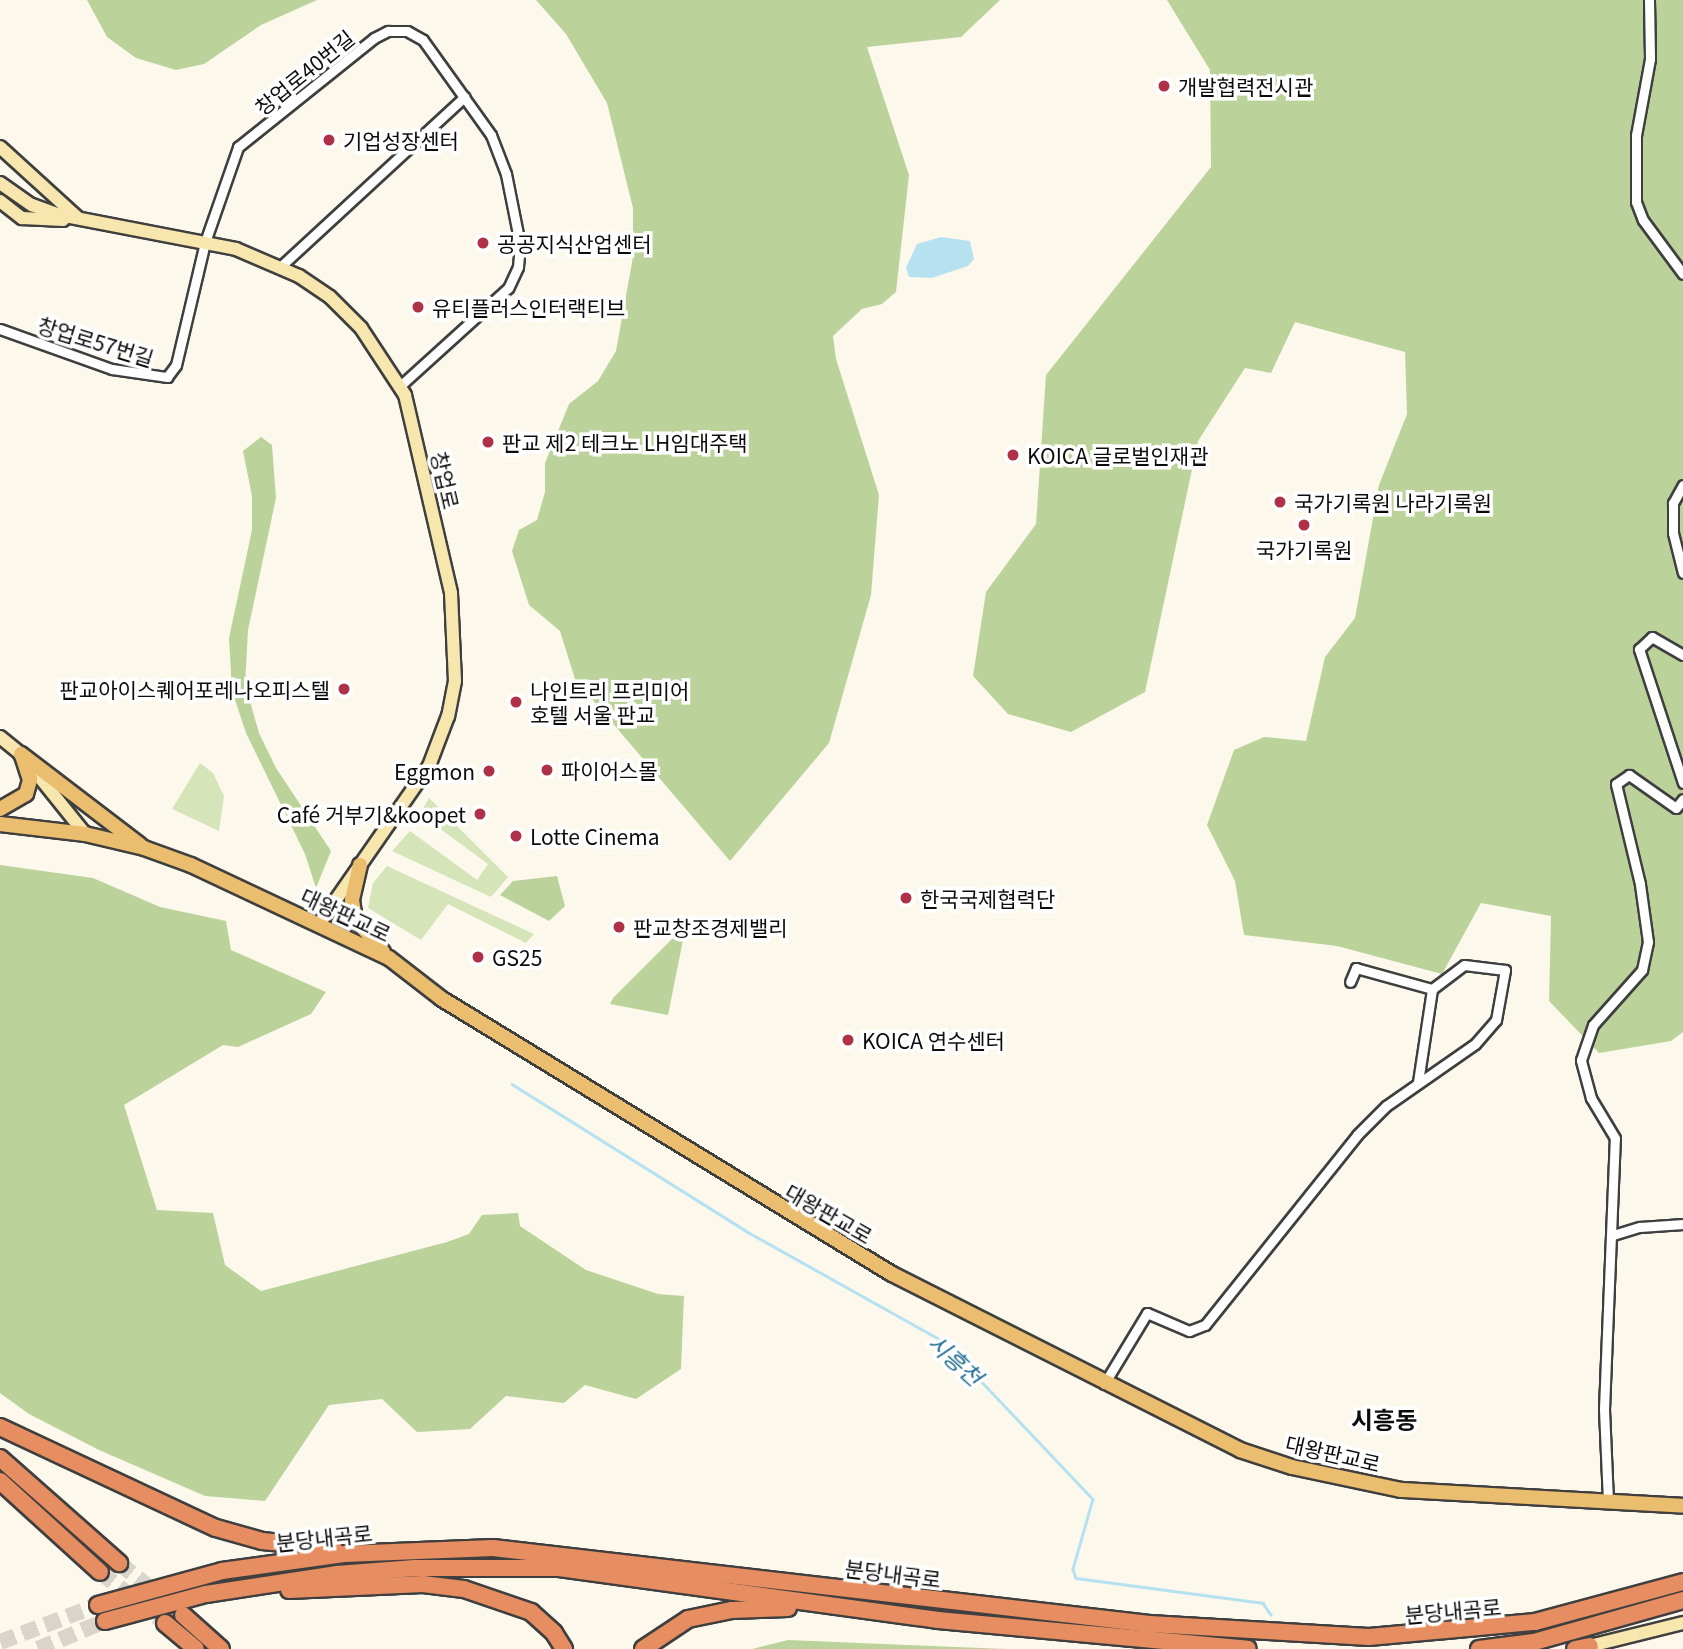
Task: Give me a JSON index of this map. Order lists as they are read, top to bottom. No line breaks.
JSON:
{"streets":{"highway":["분당내곡로"],"main road":["대왕판교로"],"street":["창업로40번길","창업로57번길","창업로"]},"crossings":[["창업로40번길","창업로57번길"],["창업로40번길","창업로"],["창업로57번길","창업로"],["창업로","대왕판교로"]],"districts":["시흥동"],"water":["시흥천"],"places":["개발협력전시관","기업성장센터","공공지식산업센터","유티플러스인터랙티브","판교 제2 테크노 LH임대주택","KOICA 글로벌인재관","국가기록원 나라기록원","국가기록원","판교아이스퀘어포레나오피스텔","나인트리 프리미어 호텔 서울 판교","파이어스몰","Eggmon","Café 거부기&koopet","Lotte Cinema","한국국제협력단","판교창조경제밸리","GS25","KOICA 연수센터"]}
